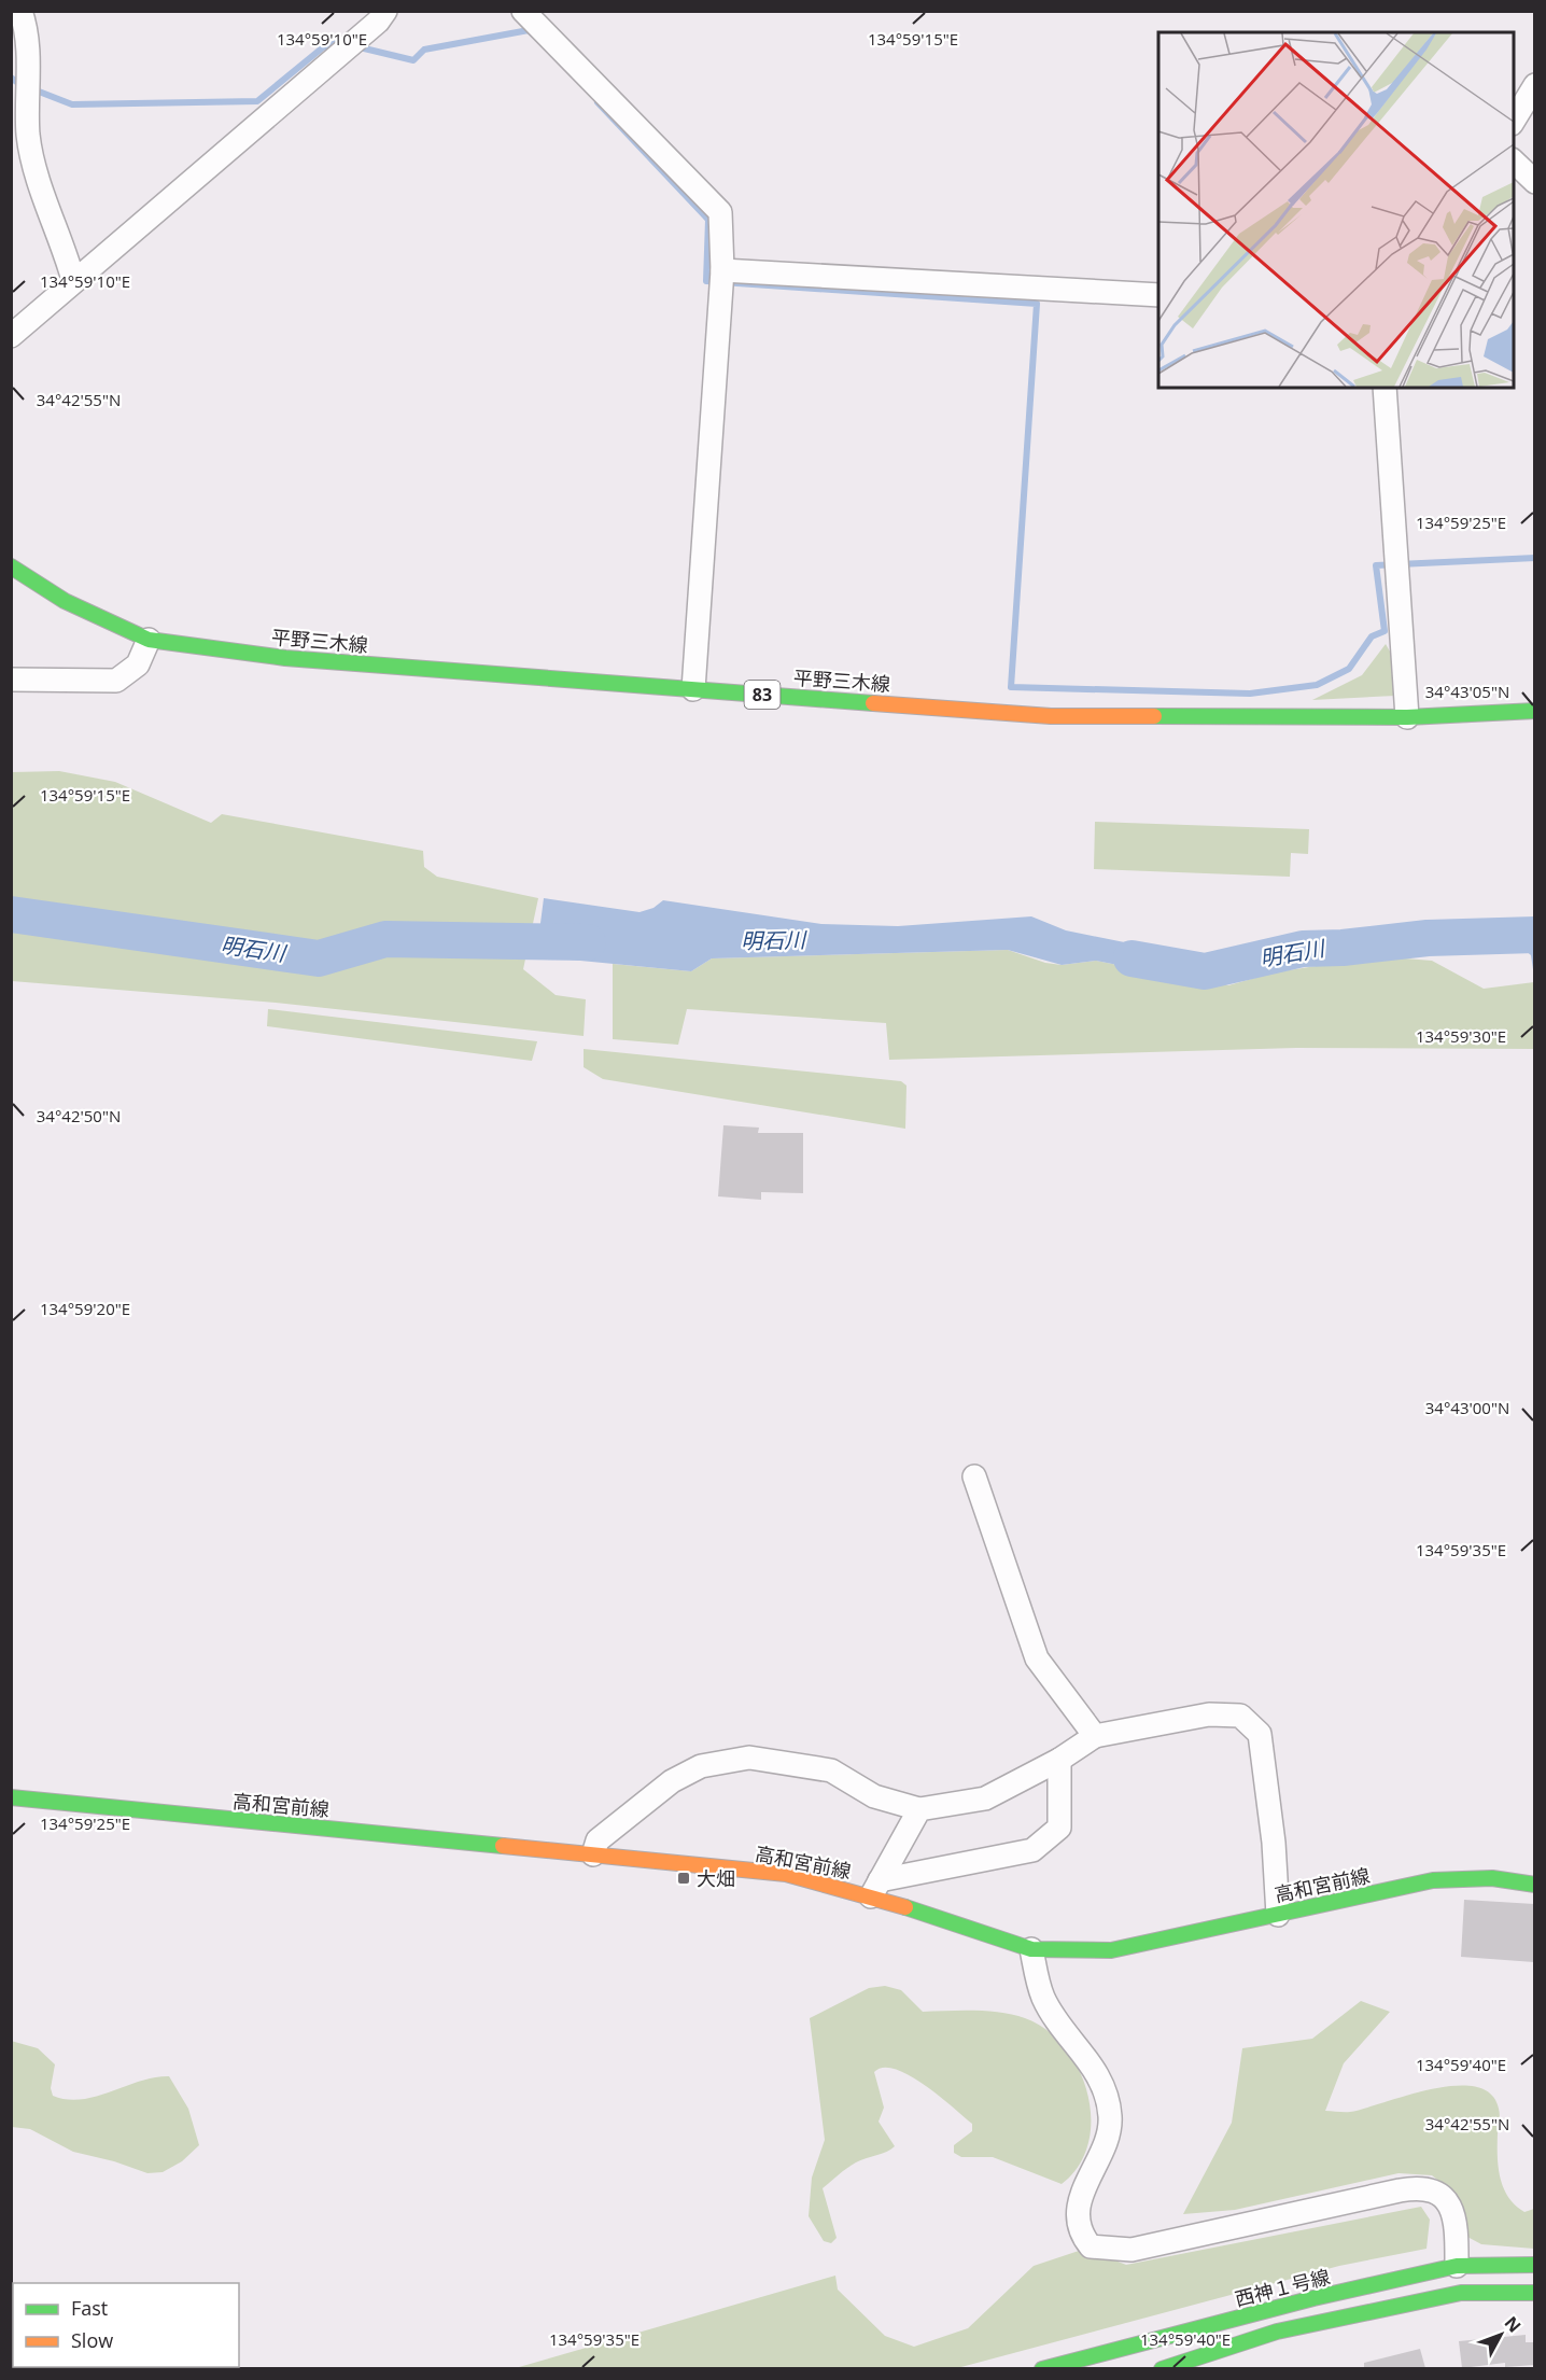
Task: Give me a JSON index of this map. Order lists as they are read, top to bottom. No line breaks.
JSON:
{"streets":{"street":["平野三木線","83","高和宮前線","西神１号線"]},"water":["明石川"],"places":{"transit":["大畑"]},"legend":["Fast","Slow"],"north":"top right","coordinates":["134°59'10\"E","134°59'15\"E","34°42'55\"N","134°59'25\"E","34°43'05\"N","134°59'30\"E","34°42'50\"N","134°59'20\"E","34°43'00\"N","134°59'35\"E","134°59'40\"E"]}
